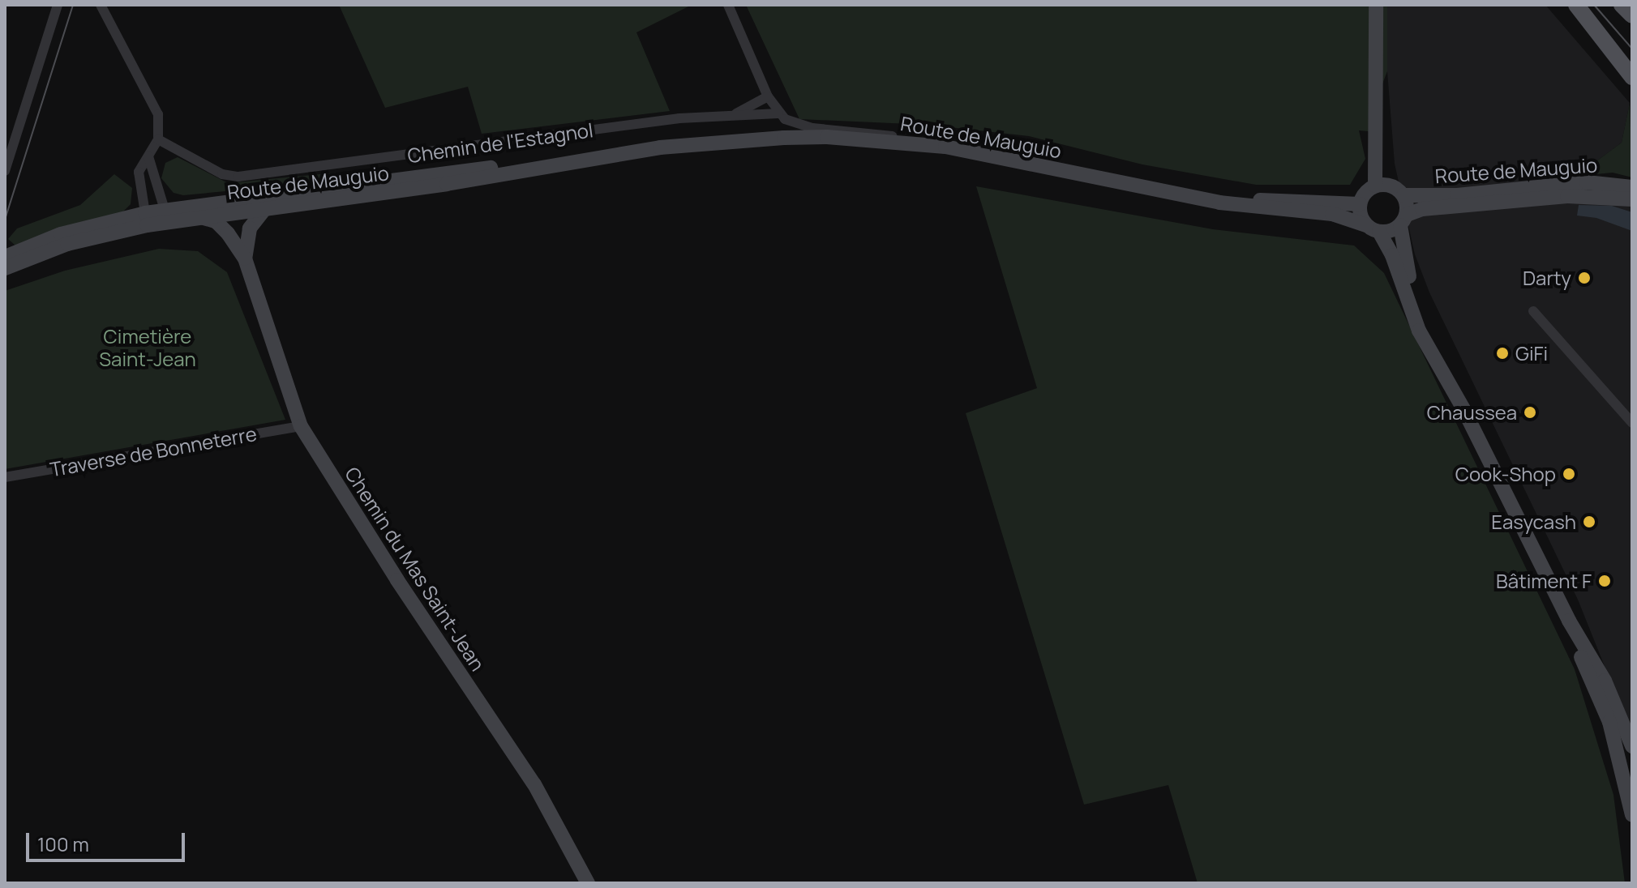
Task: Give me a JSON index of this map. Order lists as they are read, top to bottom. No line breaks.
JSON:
{"streets":{"main road":["Route de Mauguio","Chemin du Mas Saint-Jean"],"street":["Chemin de l'Estagnol","Traverse de Bonneterre"]},"crossings":[["Route de Mauguio","Chemin de l'Estagnol"],["Route de Mauguio","Chemin du Mas Saint-Jean"],["Traverse de Bonneterre","Chemin du Mas Saint-Jean"]],"parks":["Cimetière Saint-Jean"],"places":["Darty","GiFi","Chaussea","Cook-Shop","Easycash","Bâtiment F"],"scale_bar":"100 m"}
